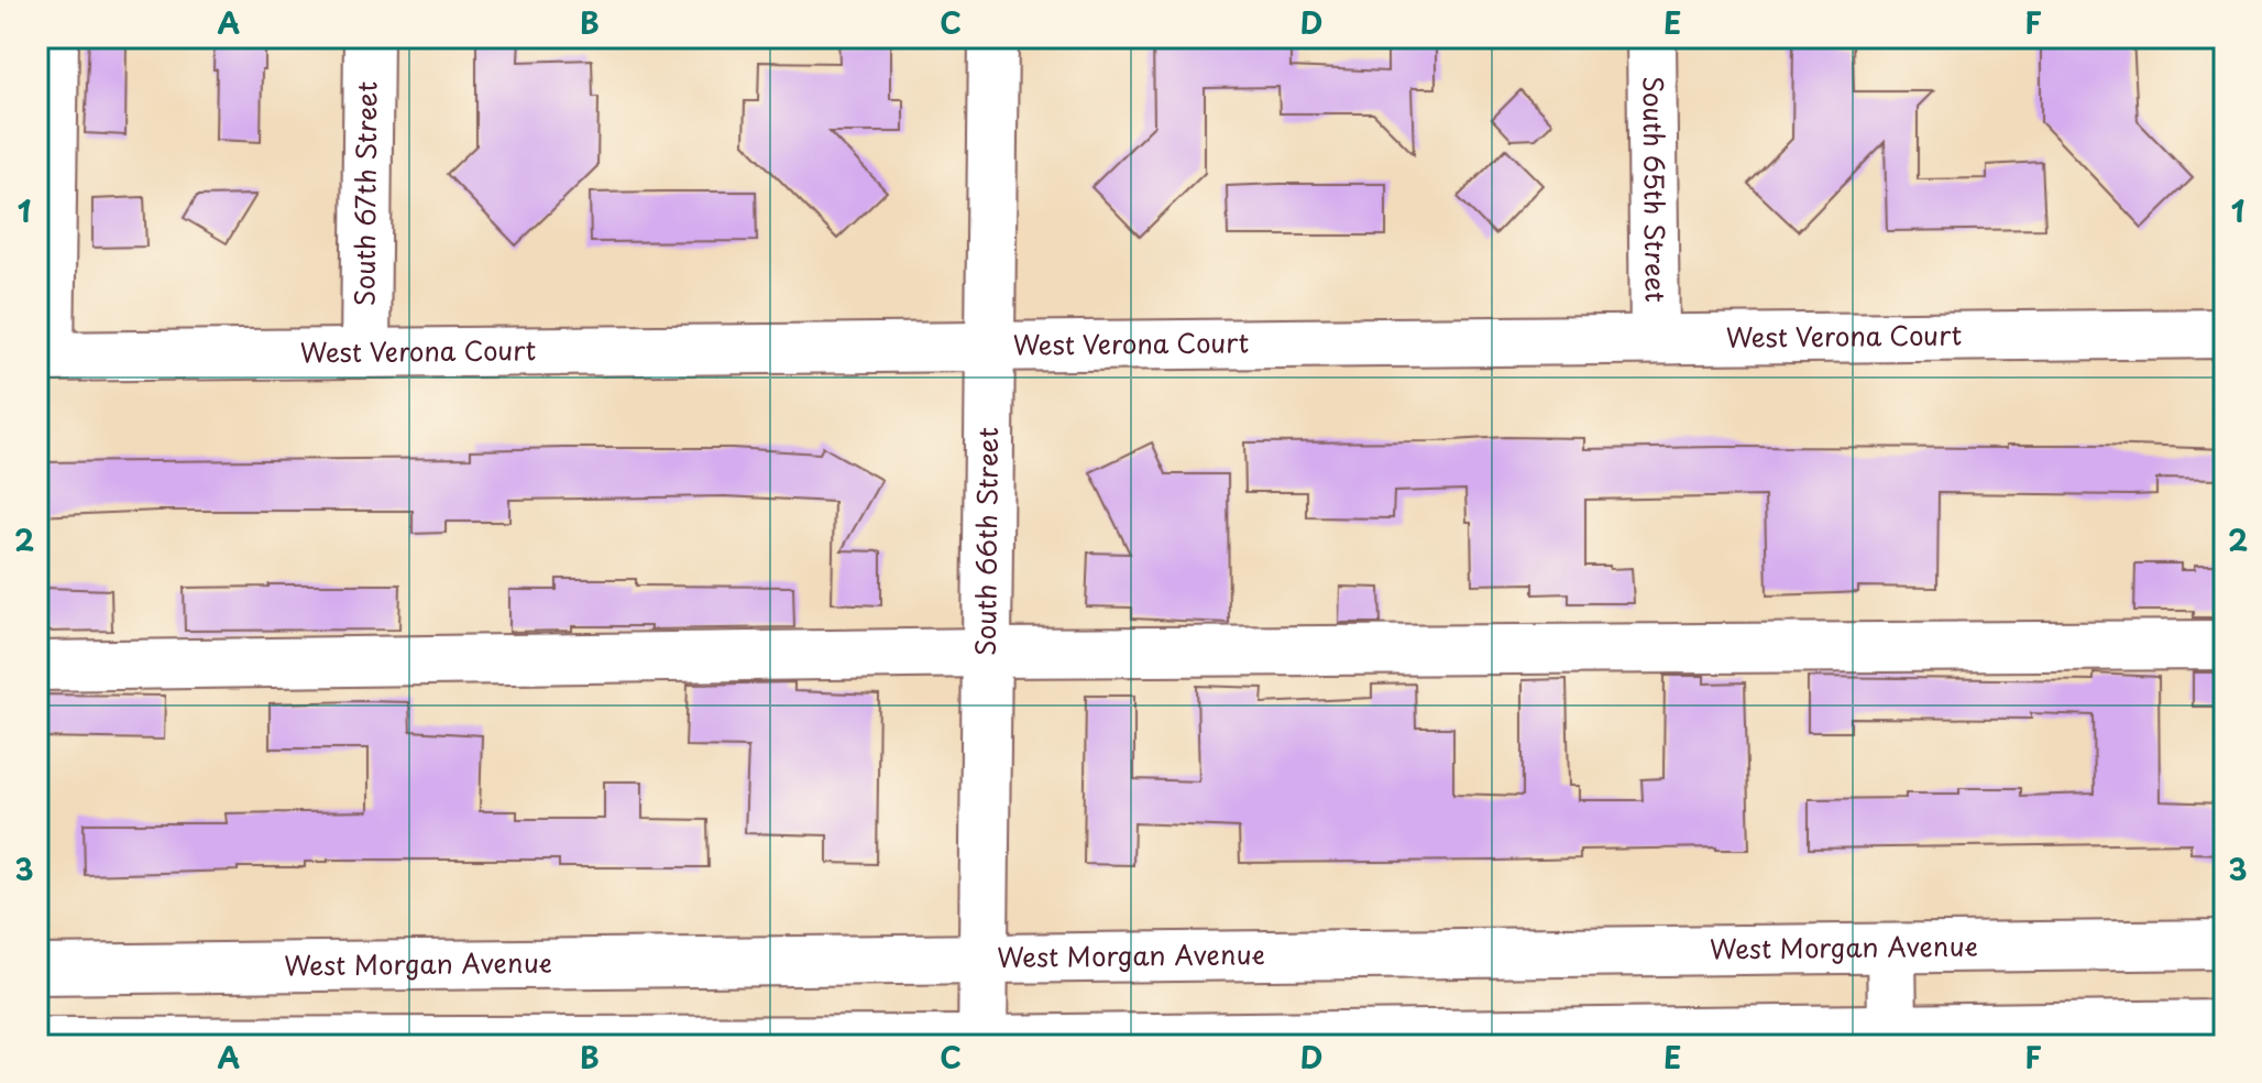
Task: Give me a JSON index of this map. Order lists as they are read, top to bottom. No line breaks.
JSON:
{"streets":{"street":["South 65th Street","South 67th Street","West Verona Court","South 66th Street","West Morgan Avenue"]},"crossings":[["South 65th Street","West Verona Court"],["South 67th Street","West Verona Court"],["West Verona Court","South 66th Street"],["South 66th Street","West Morgan Avenue"]],"grid":{"columns":["A","B","C","D","E","F"],"rows":["1","2","3"]}}
